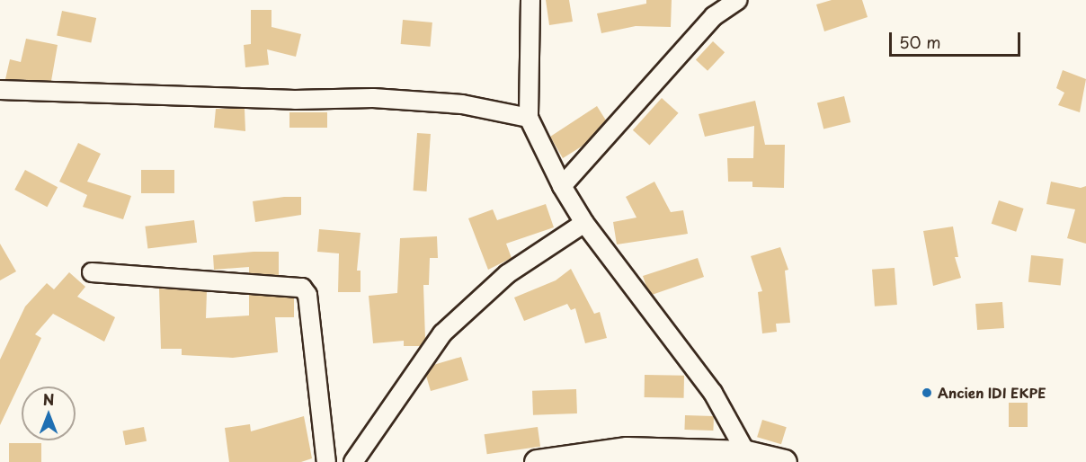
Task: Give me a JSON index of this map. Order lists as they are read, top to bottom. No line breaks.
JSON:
{"places":["Ancien IDI EKPE"],"scale_bar":"50 m","north":"top"}
